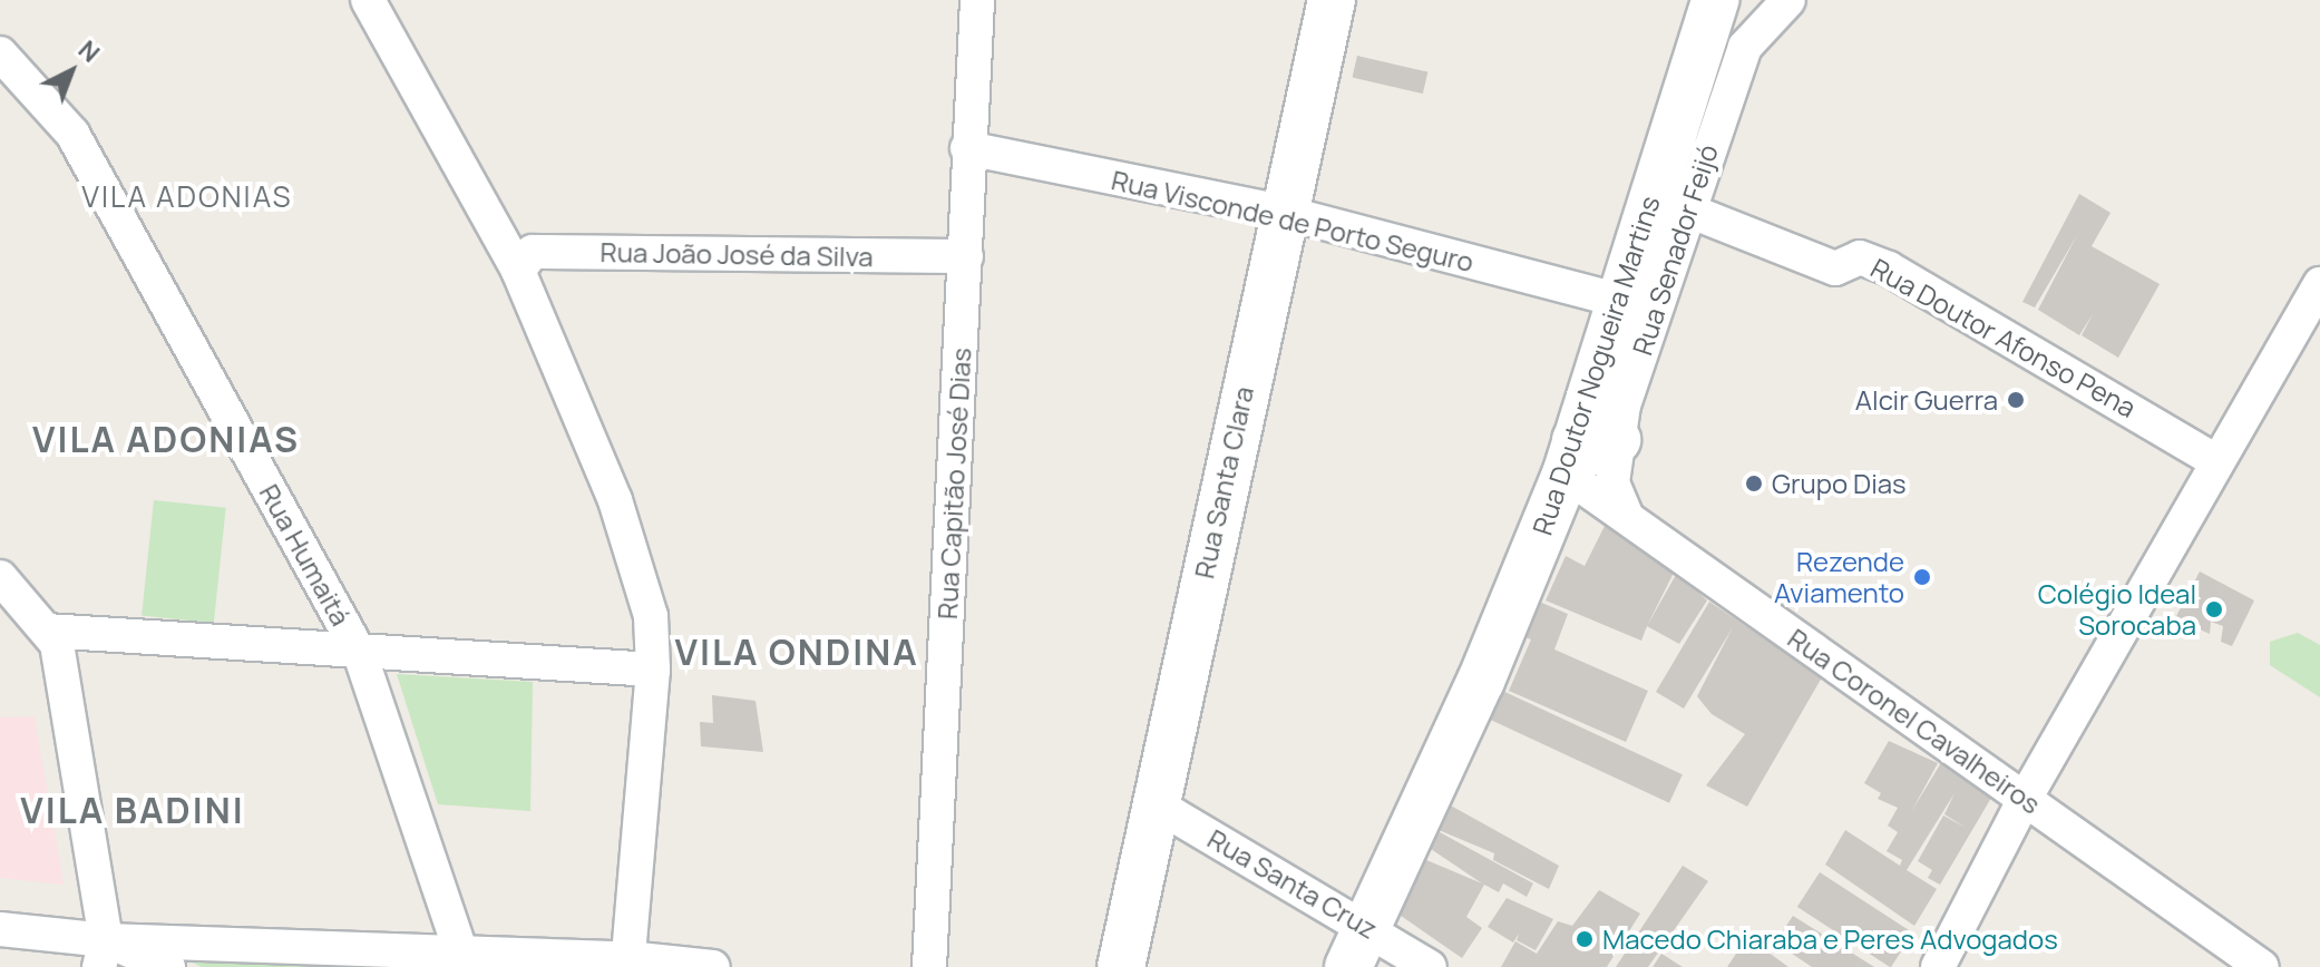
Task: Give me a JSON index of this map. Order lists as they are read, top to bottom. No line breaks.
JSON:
{"streets":{"main road":["Rua Doutor Nogueira Martins","Rua Santa Clara"],"street":["Rua Visconde de Porto Seguro","Rua Senador Feijó","Rua João José da Silva","Rua Doutor Afonso Pena","Rua Capitão José Dias","Rua Humaitá","Rua Coronel Cavalheiros","Rua Santa Cruz"]},"crossings":[["Rua Visconde de Porto Seguro","Rua Doutor Nogueira Martins"],["Rua Visconde de Porto Seguro","Rua Santa Clara"],["Rua Visconde de Porto Seguro","Rua Capitão José Dias"],["Rua Senador Feijó","Rua Doutor Afonso Pena"],["Rua Senador Feijó","Rua Doutor Nogueira Martins"],["Rua Senador Feijó","Rua Coronel Cavalheiros"],["Rua João José da Silva","Rua Capitão José Dias"],["Rua Doutor Nogueira Martins","Rua Coronel Cavalheiros"],["Rua Doutor Nogueira Martins","Rua Santa Cruz"],["Rua Santa Clara","Rua Santa Cruz"]],"districts":["VILA ADONIAS","VILA ADONIAS","VILA ONDINA","VILA BADINI"],"places":["Alcir Guerra","Grupo Dias","Rezende Aviamento","Colégio Ideal Sorocaba","Macedo Chiaraba e Peres Advogados"],"north":"top right"}
